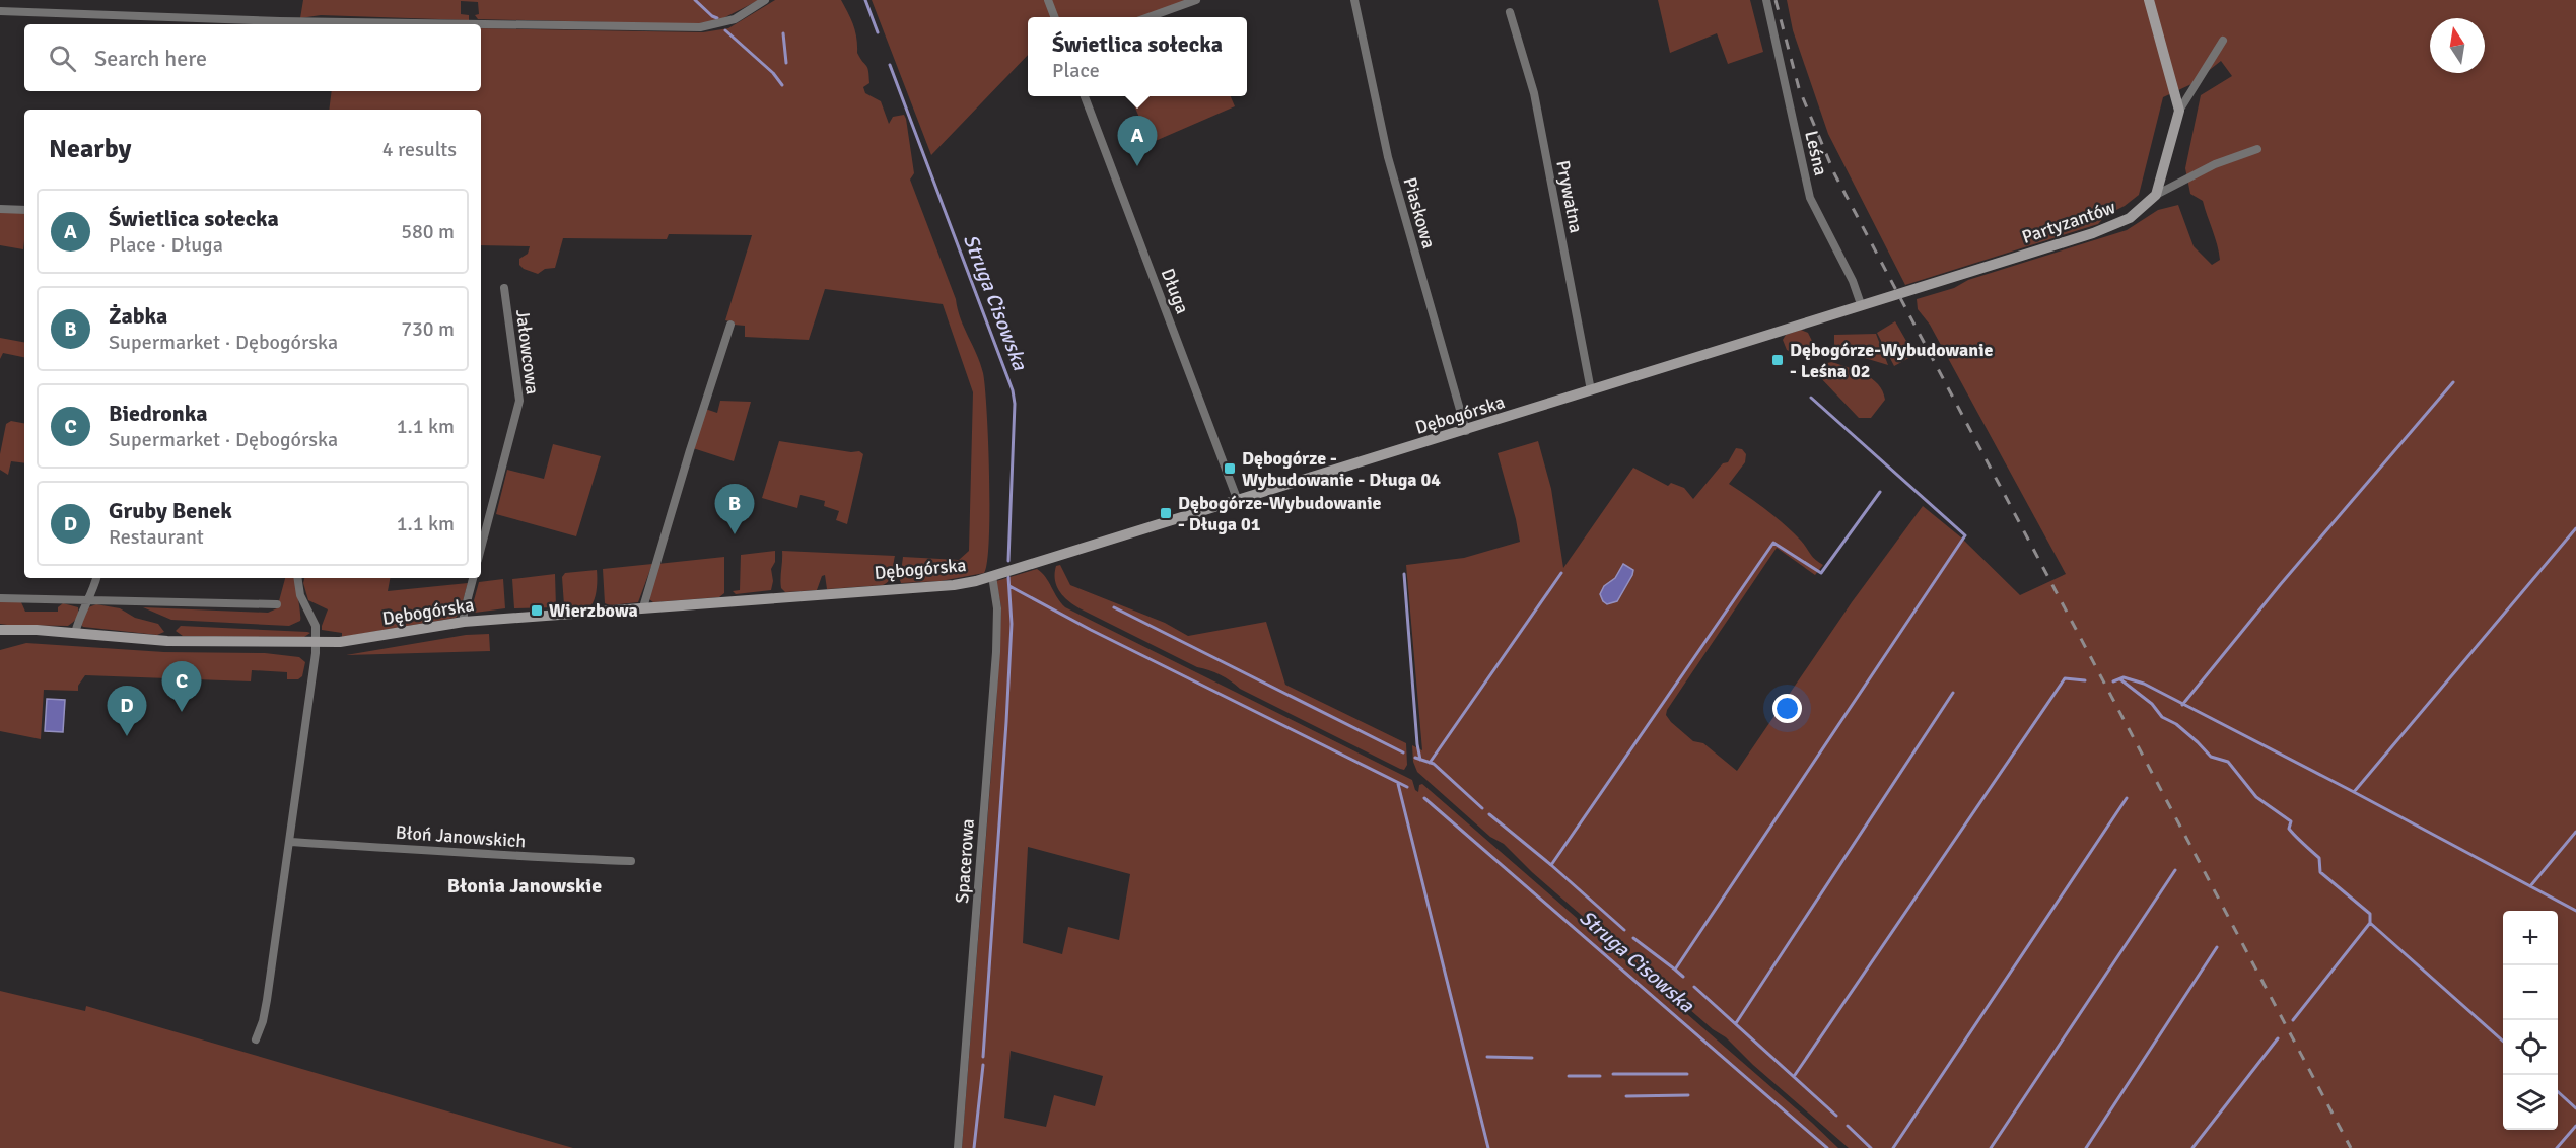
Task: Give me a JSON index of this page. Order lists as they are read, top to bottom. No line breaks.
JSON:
{"streets":{"street":["Leśna","Prywatna","Piaskowa","Partyzantów","Długa","Jałowcowa","Dębogórska","Błoń Janowskich","Spacerowa"]},"crossings":[["Leśna","Partyzantów"],["Leśna","Dębogórska"],["Prywatna","Dębogórska"],["Piaskowa","Dębogórska"],["Partyzantów","Dębogórska"],["Długa","Dębogórska"],["Dębogórska","Spacerowa"]],"districts":["Błonia Janowskie"],"water":["Struga Cisowska"],"places":{"transit":["Dębogórze-Wybudowanie - Leśna 02","Dębogórze - Wybudowanie - Długa 04","Dębogórze-Wybudowanie - Długa 01","Wierzbowa"]},"north":"top","page":{"popup":["Świetlica sołecka","Place"],"search":"Search here","heading":["Nearby","4 results"],"pins":["A","B","C","D"],"list":[{"mark":"A","name":"Świetlica sołecka","note":"Place · Długa","value":"580 m"},{"mark":"B","name":"Żabka","note":"Supermarket · Dębogórska","value":"730 m"},{"mark":"C","name":"Biedronka","note":"Supermarket · Dębogórska","value":"1.1 km"},{"mark":"D","name":"Gruby Benek","note":"Restaurant","value":"1.1 km"}],"map_buttons":["+","−"]}}
